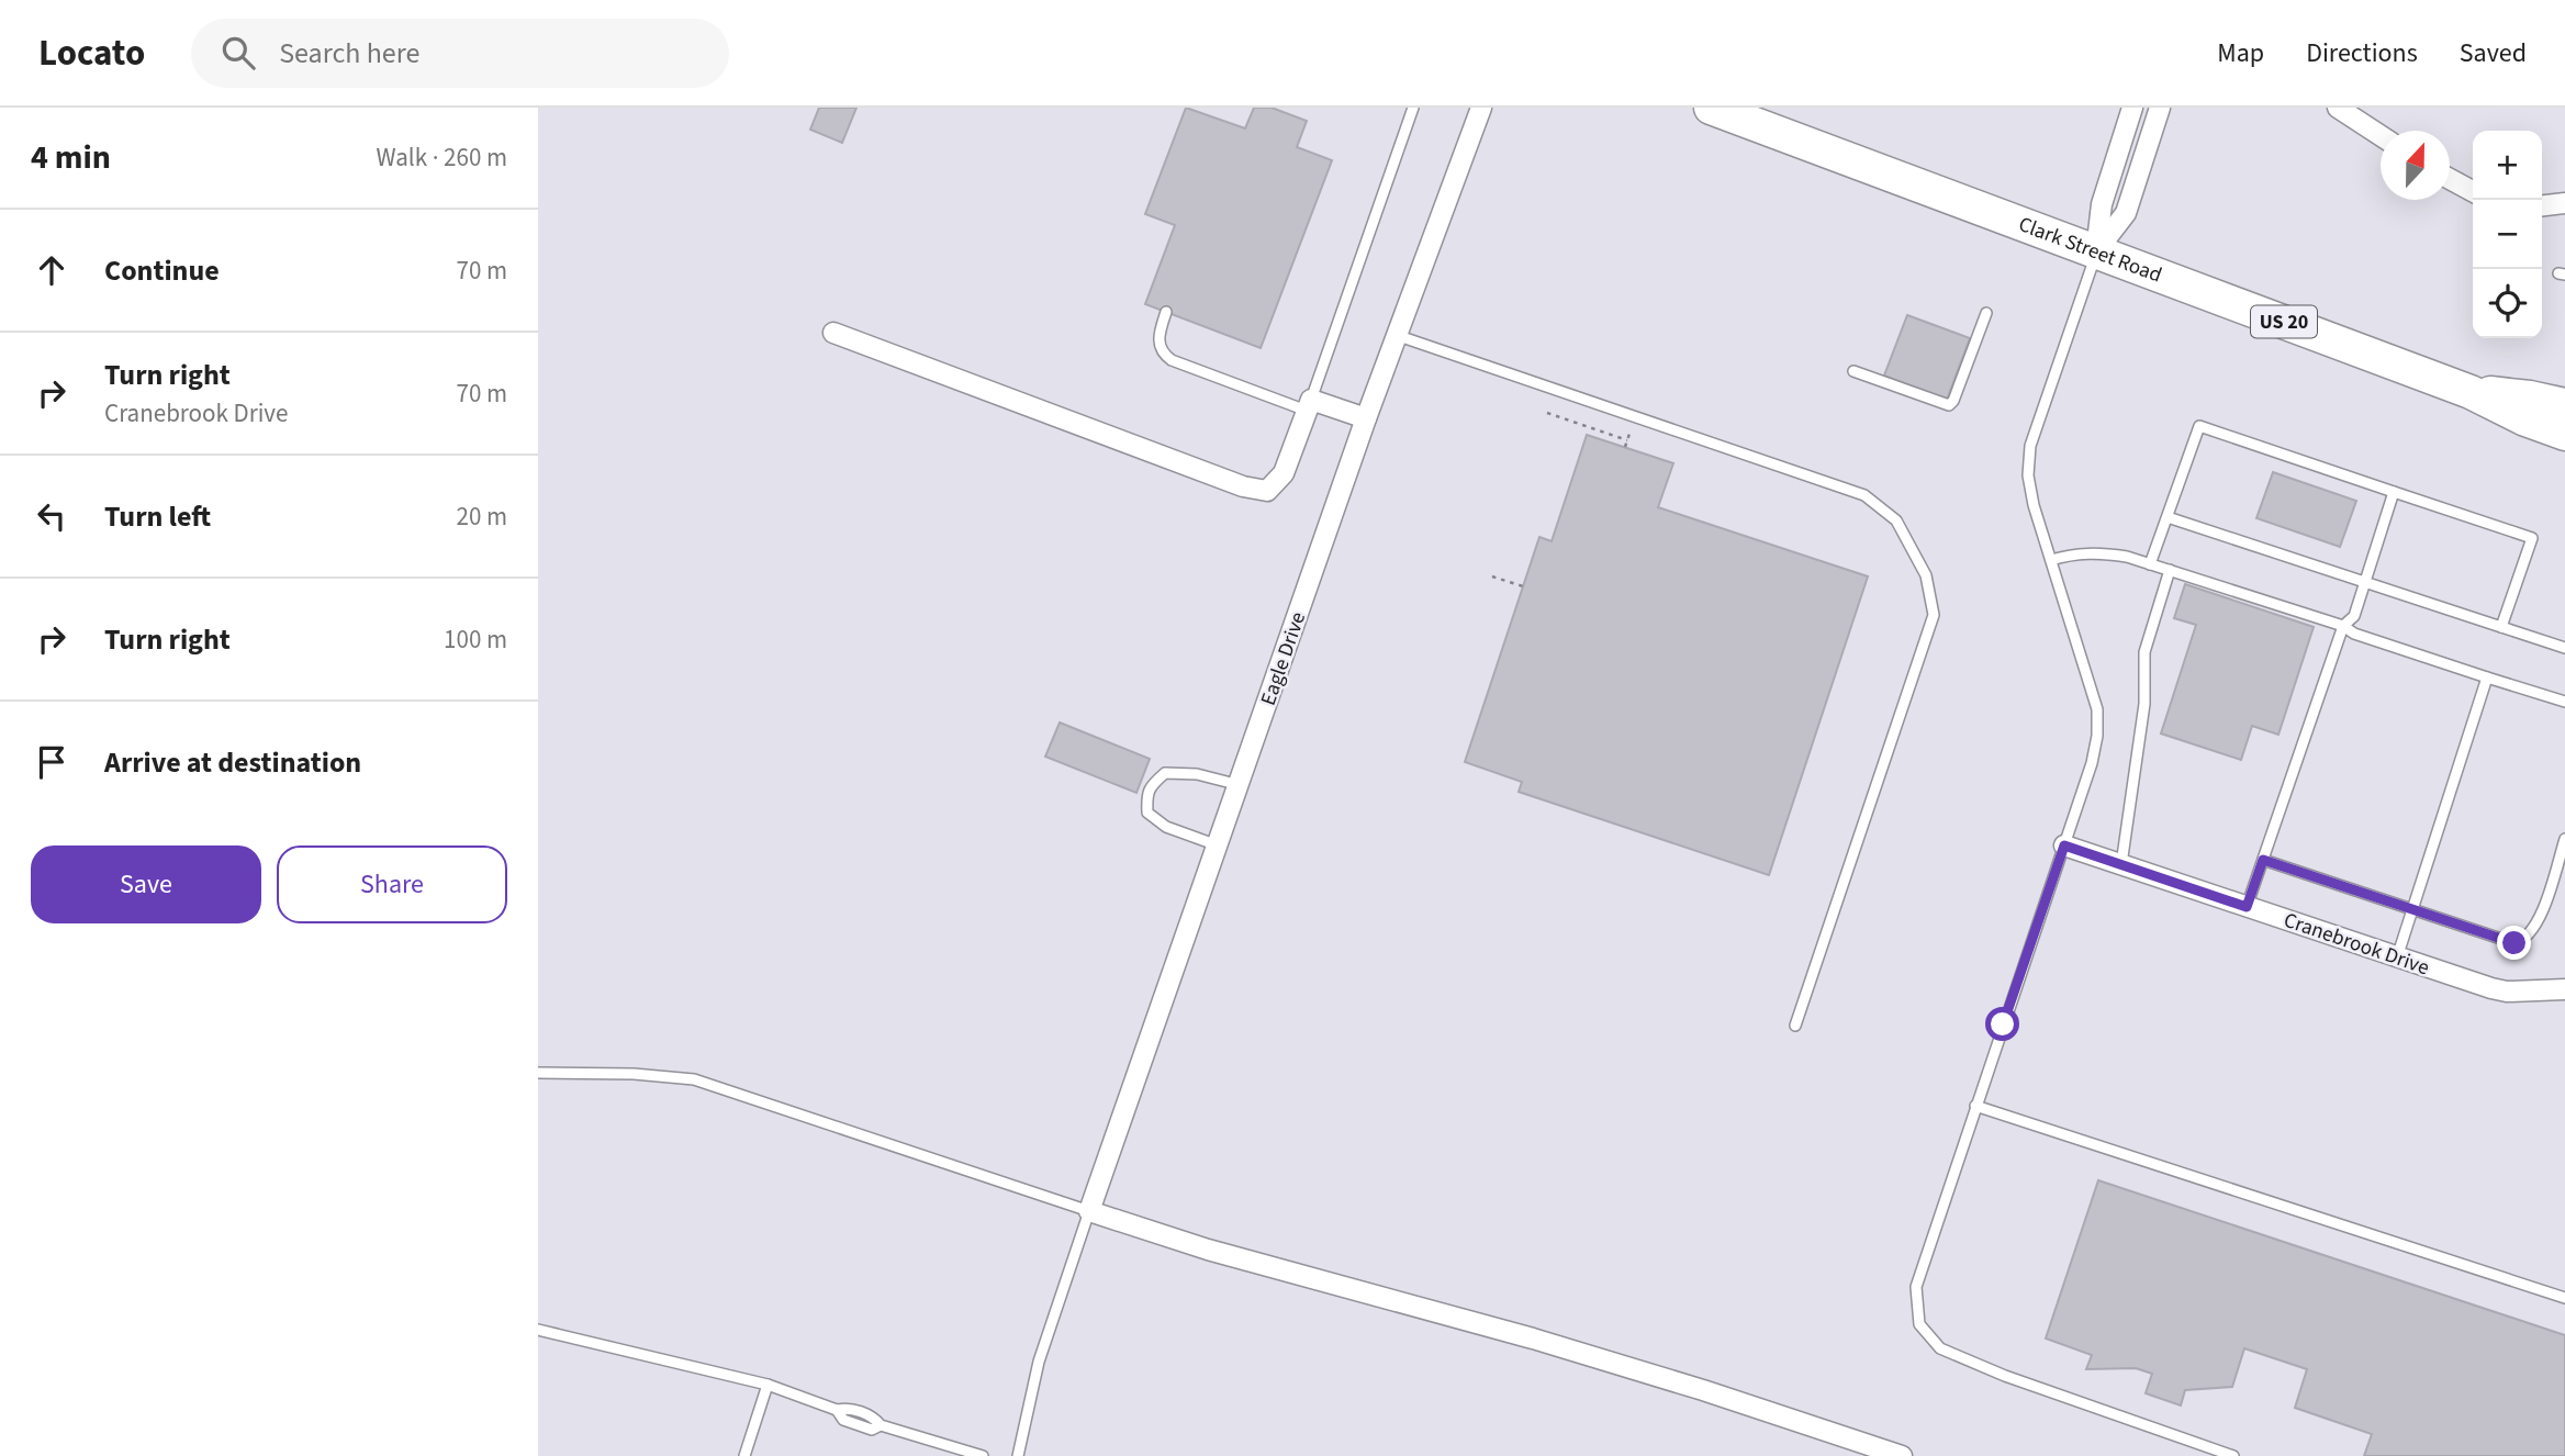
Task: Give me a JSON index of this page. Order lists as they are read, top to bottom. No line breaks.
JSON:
{"streets":{"highway":["Clark Street Road","US 20"],"street":["Eagle Drive","Cranebrook Drive"]},"north":"top","page":{"header":"Locato","search":"Search here","nav":["Map","Directions","Saved"],"heading":["4 min","Walk · 260 m"],"map_buttons":["+","−"],"list":[["Continue","70 m"],["Turn right","Cranebrook Drive","70 m"],["Turn left","20 m"],["Turn right","100 m"],"Arrive at destination"],"buttons":["Save","Share"]}}
